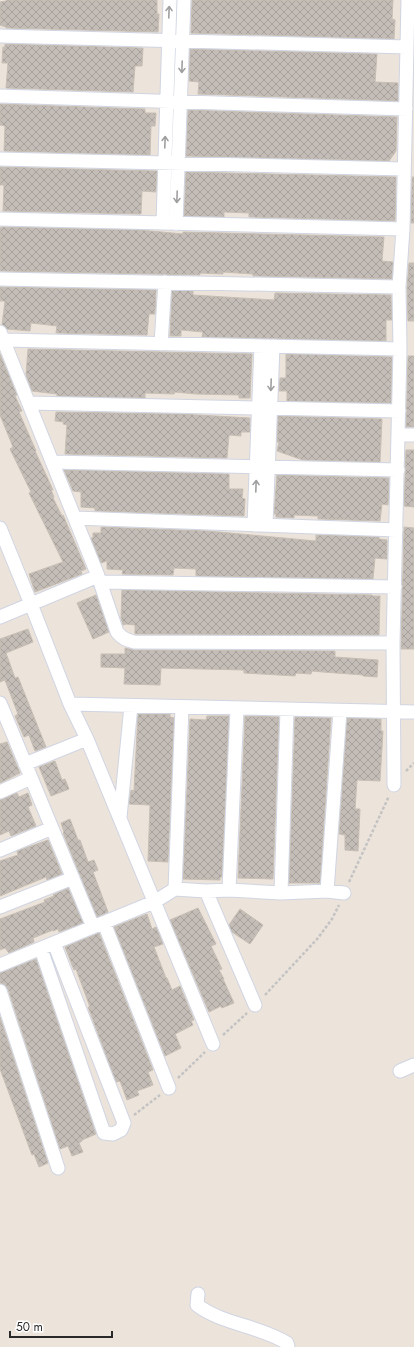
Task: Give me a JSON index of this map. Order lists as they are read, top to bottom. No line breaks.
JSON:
{"scale_bar":"50 m"}
